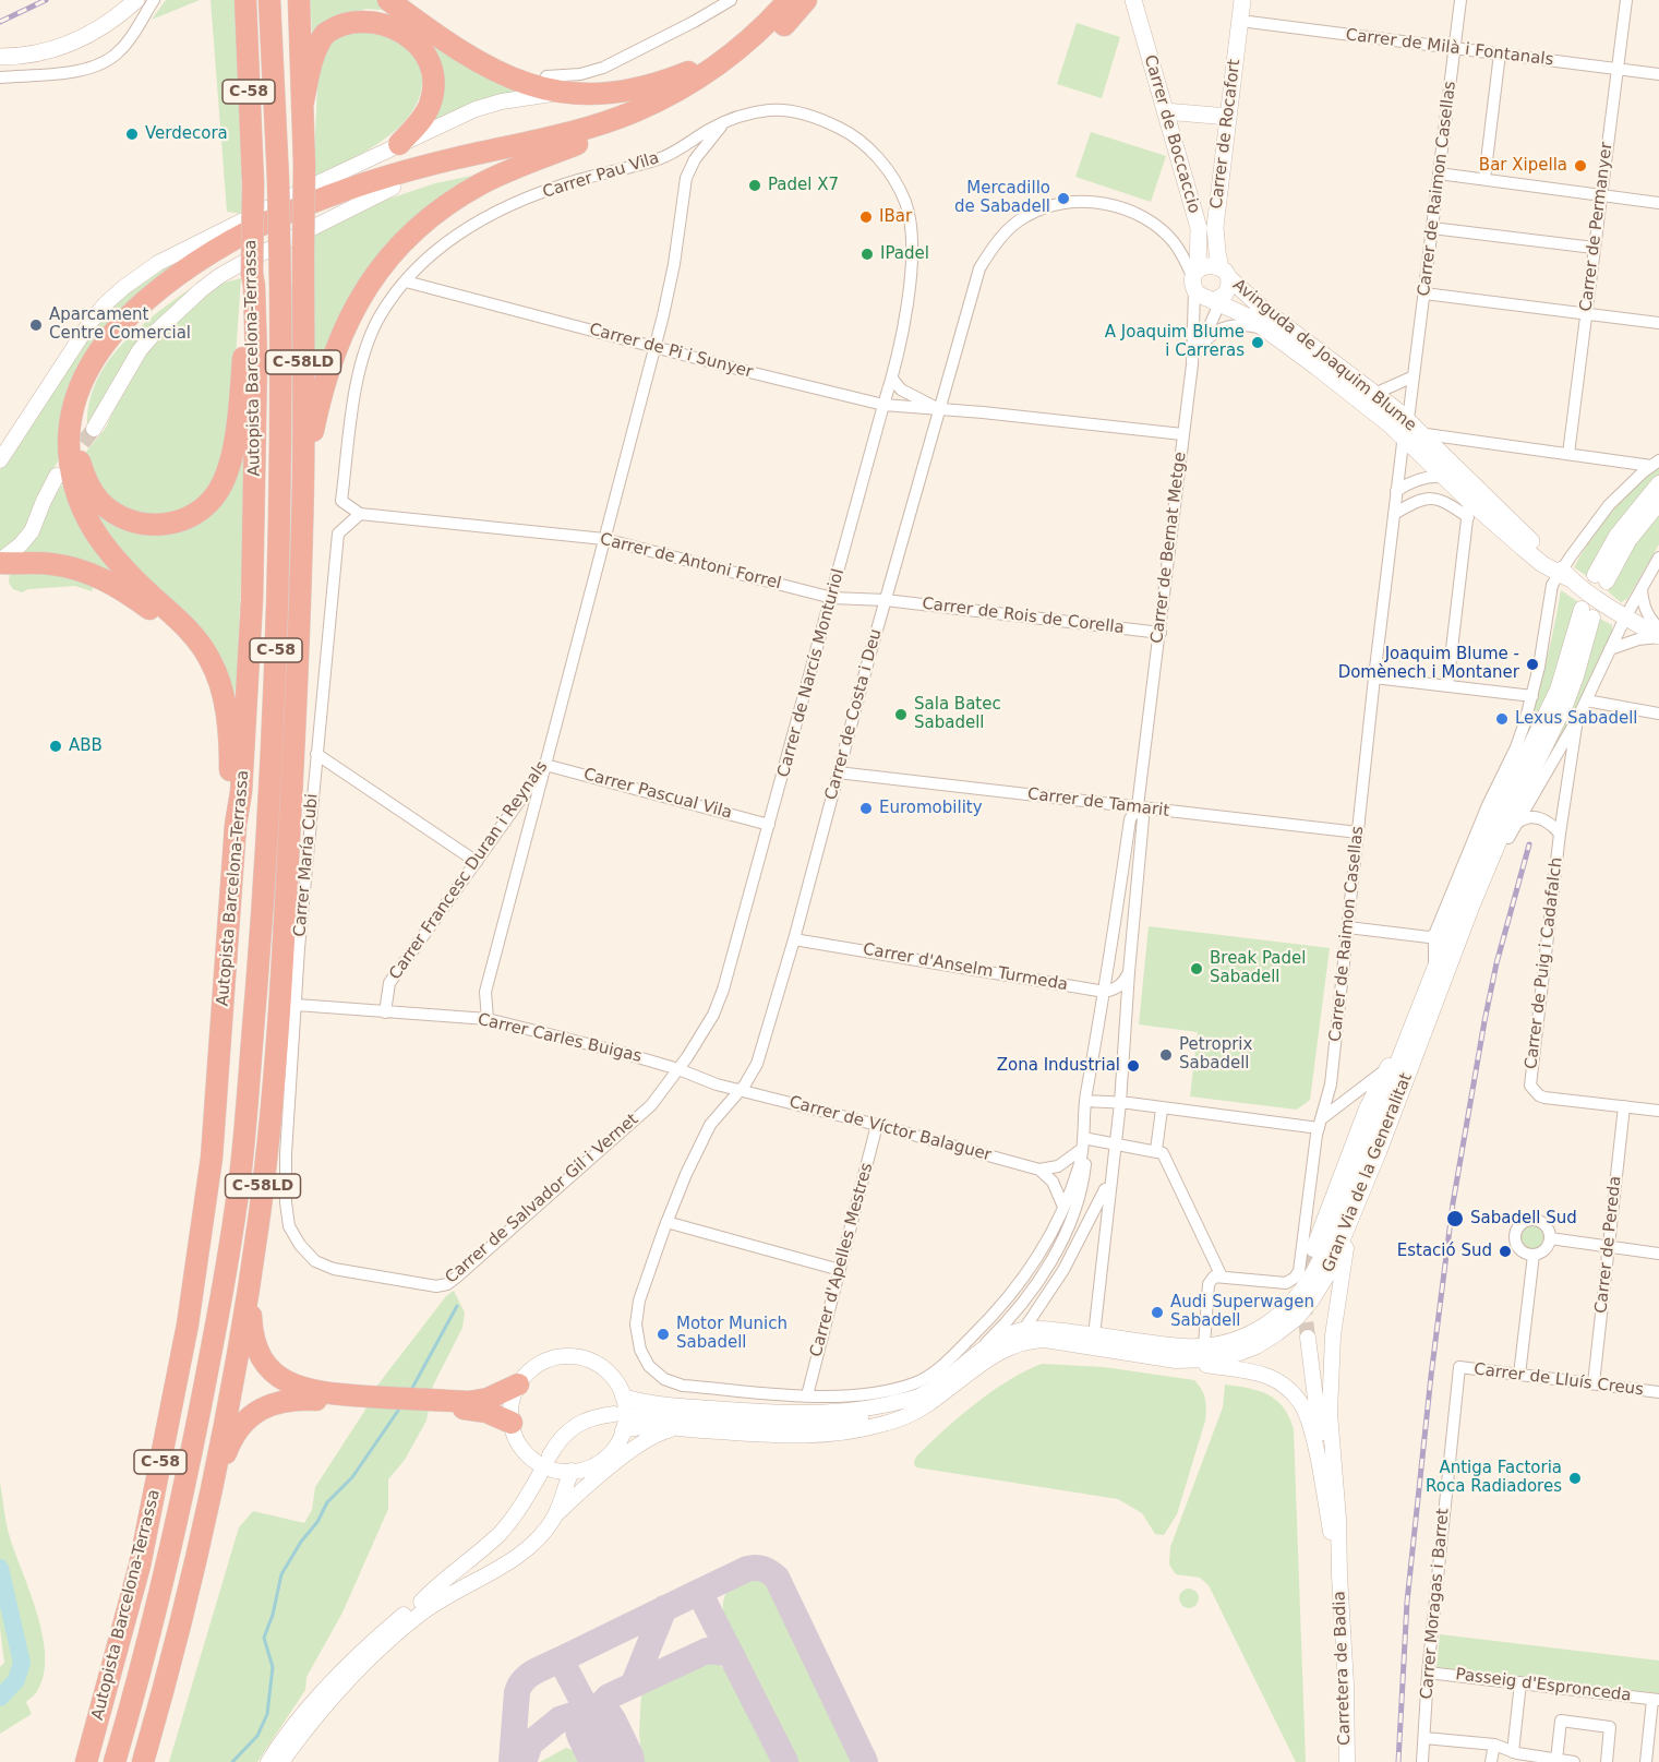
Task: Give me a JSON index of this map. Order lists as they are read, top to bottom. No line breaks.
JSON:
{"streets":{"highway":["C-58","Autopista Barcelona-Terrassa","C-58LD"],"main road":["Carrer de Boccaccio","Carrer de Rocafort","Avinguda de Joaquim Blume"],"street":["Carrer de Milà i Fontanals","Carrer Pau Vila","Carrer de Raimon Casellas","Carrer de Permanyer","Carrer de Pi i Sunyer","Carrer de Bernat Metge","Carrer de Antoni Forrel","Carrer de Rois de Corella","Carrer de Narcís Monturiol","Carrer de Costa i Deu","Carrer Pascual Vila","Carrer de Tamarit","Carrer María Cubi","Carrer Francesc Duran i Reynals","Carrer de Puig i Cadafalch","Carrer d'Anselm Turmeda","Carrer Carles Buigas","Carrer de Víctor Balaguer","Gran Via de la Generalitat","Carrer de Salvador Gil i Vernet","Carrer de Pereda","Carrer d'Apelles Mestres","Carrer de Lluís Creus","Carrer Moragas i Barret","Carretera de Badia","Passeig d'Espronceda"]},"crossings":[["Carrer de Milà i Fontanals","Carrer de Rocafort"],["Carrer de Milà i Fontanals","Carrer de Raimon Casellas"],["Carrer de Milà i Fontanals","Carrer de Permanyer"],["Carrer de Boccaccio","Carrer de Rocafort"],["Carrer de Boccaccio","Avinguda de Joaquim Blume"],["Carrer de Boccaccio","Carrer de Bernat Metge"],["Carrer de Boccaccio","Carrer de Costa i Deu"],["Carrer de Rocafort","Avinguda de Joaquim Blume"],["Carrer de Rocafort","Carrer de Bernat Metge"],["Carrer de Rocafort","Carrer de Costa i Deu"],["Carrer Pau Vila","Carrer de Pi i Sunyer"],["Carrer Pau Vila","Carrer de Antoni Forrel"],["Carrer Pau Vila","Carrer de Narcís Monturiol"],["Carrer Pau Vila","Carrer Francesc Duran i Reynals"],["Carrer de Raimon Casellas","Avinguda de Joaquim Blume"],["Carrer de Raimon Casellas","Carrer de Tamarit"],["Carrer de Pi i Sunyer","Carrer de Bernat Metge"],["Carrer de Pi i Sunyer","Carrer de Antoni Forrel"],["Carrer de Pi i Sunyer","Carrer de Narcís Monturiol"],["Carrer de Pi i Sunyer","Carrer de Costa i Deu"],["Carrer de Pi i Sunyer","Carrer Francesc Duran i Reynals"],["Avinguda de Joaquim Blume","Carrer de Bernat Metge"],["Avinguda de Joaquim Blume","Carrer de Costa i Deu"],["Avinguda de Joaquim Blume","Carrer de Puig i Cadafalch"],["Carrer de Bernat Metge","Carrer de Rois de Corella"],["Carrer de Bernat Metge","Carrer de Costa i Deu"],["Carrer de Bernat Metge","Carrer de Tamarit"],["Carrer de Bernat Metge","Carrer d'Anselm Turmeda"],["Carrer de Bernat Metge","Gran Via de la Generalitat"],["Carrer de Bernat Metge","Carrer d'Apelles Mestres"],["Carrer de Antoni Forrel","Carrer de Rois de Corella"],["Carrer de Antoni Forrel","Carrer de Narcís Monturiol"],["Carrer de Antoni Forrel","Carrer de Costa i Deu"],["Carrer de Antoni Forrel","Carrer María Cubi"],["Carrer de Antoni Forrel","Carrer Francesc Duran i Reynals"],["Carrer de Rois de Corella","Carrer de Costa i Deu"],["Carrer de Narcís Monturiol","Carrer Pascual Vila"],["Carrer de Narcís Monturiol","Carrer Carles Buigas"],["Carrer de Narcís Monturiol","Carrer de Salvador Gil i Vernet"],["Carrer de Costa i Deu","Carrer de Tamarit"],["Carrer de Costa i Deu","Carrer d'Anselm Turmeda"],["Carrer de Costa i Deu","Carrer Carles Buigas"],["Carrer de Costa i Deu","Carrer de Víctor Balaguer"],["Carrer Pascual Vila","Carrer Francesc Duran i Reynals"],["Carrer María Cubi","Carrer Carles Buigas"],["Carrer María Cubi","Carrer de Salvador Gil i Vernet"],["Carrer Francesc Duran i Reynals","Carrer Carles Buigas"],["Carrer de Puig i Cadafalch","Gran Via de la Generalitat"],["Carrer de Puig i Cadafalch","Carrer de Pereda"],["Carrer Carles Buigas","Carrer de Víctor Balaguer"],["Carrer Carles Buigas","Carrer de Salvador Gil i Vernet"],["Carrer de Víctor Balaguer","Carrer d'Apelles Mestres"],["Carrer de Pereda","Carrer de Lluís Creus"],["Carrer de Lluís Creus","Carrer Moragas i Barret"],["Carrer Moragas i Barret","Passeig d'Espronceda"]],"places":["Verdecora","Bar Xipella","Padel X7","Mercadillo de Sabadell","IBar","IPadel","Aparcament Centre Comercial","A Joaquim Blume i Carreras","Joaquim Blume - Domènech i Montaner","Sala Batec Sabadell","Lexus Sabadell","ABB","Euromobility","Break Padel Sabadell","Petroprix Sabadell","Zona Industrial","Sabadell Sud","Estació Sud","Audi Superwagen Sabadell","Motor Munich Sabadell","Antiga Factoria Roca Radiadores"]}
